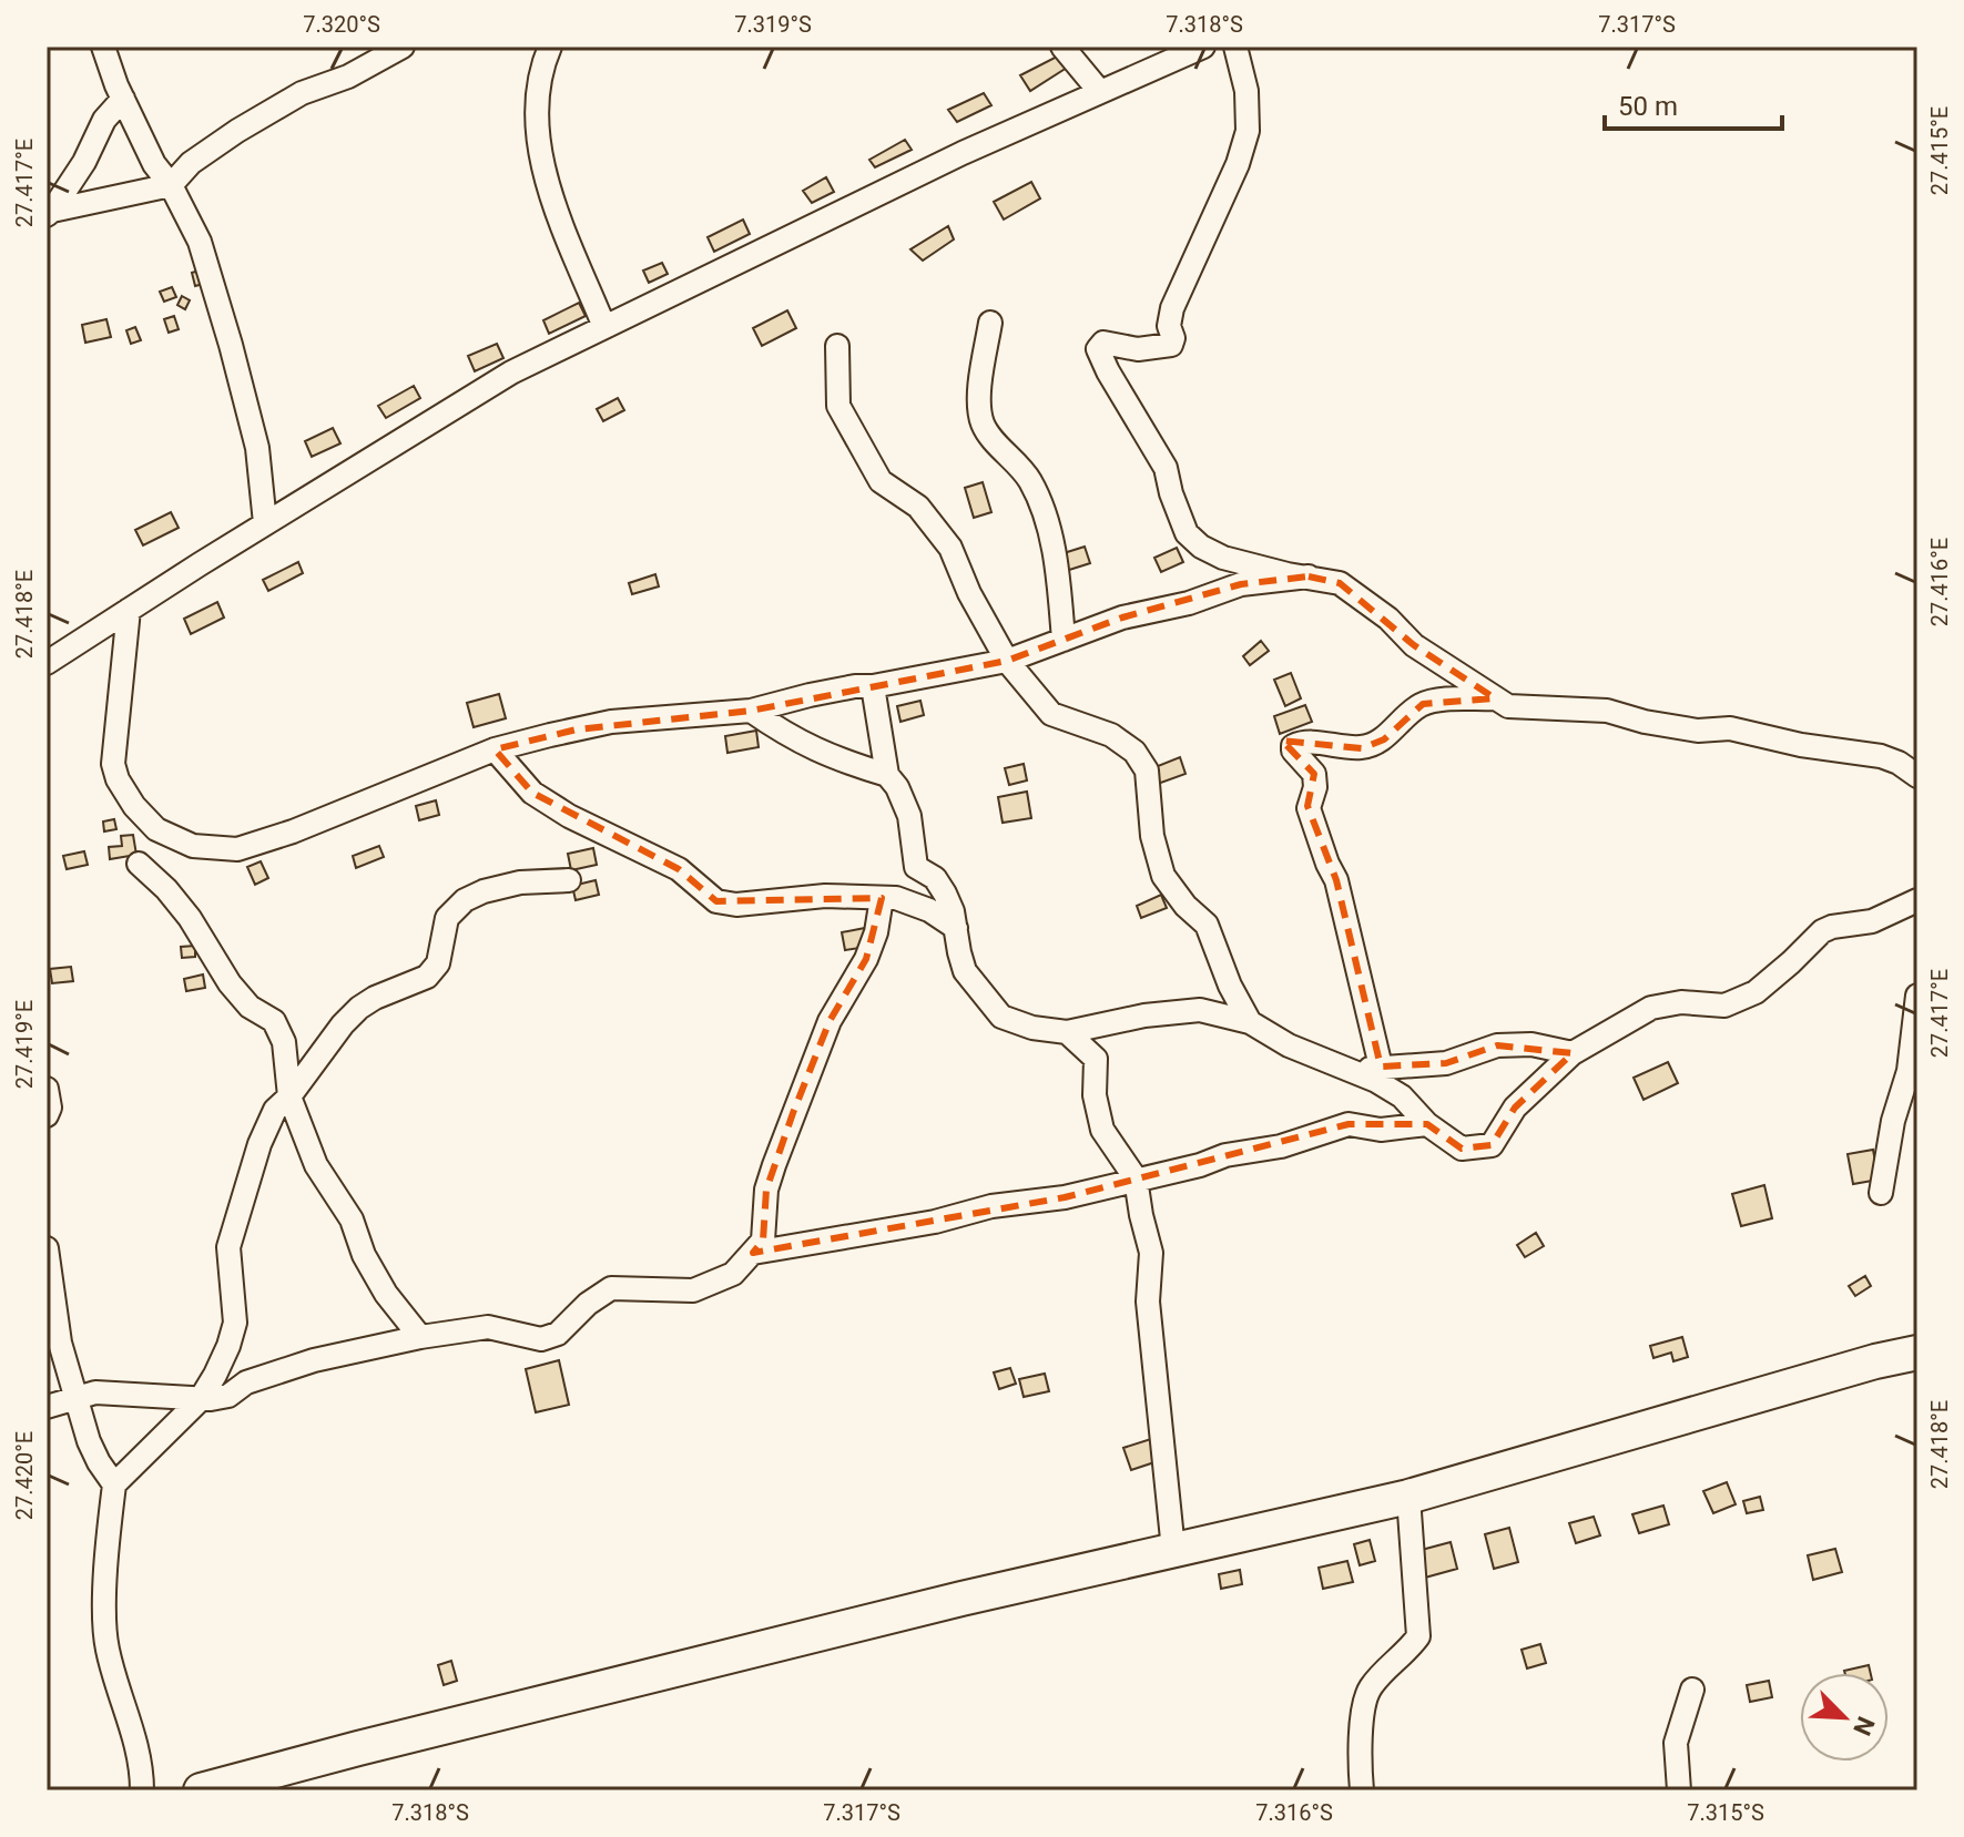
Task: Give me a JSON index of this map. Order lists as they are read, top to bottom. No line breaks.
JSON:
{"scale_bar":"50 m","north":"bottom right","coordinates":["7.320°S","7.319°S","7.318°S","7.317°S","27.415°E","27.417°E","27.416°E","27.418°E","27.419°E","27.420°E","7.316°S","7.315°S"]}
